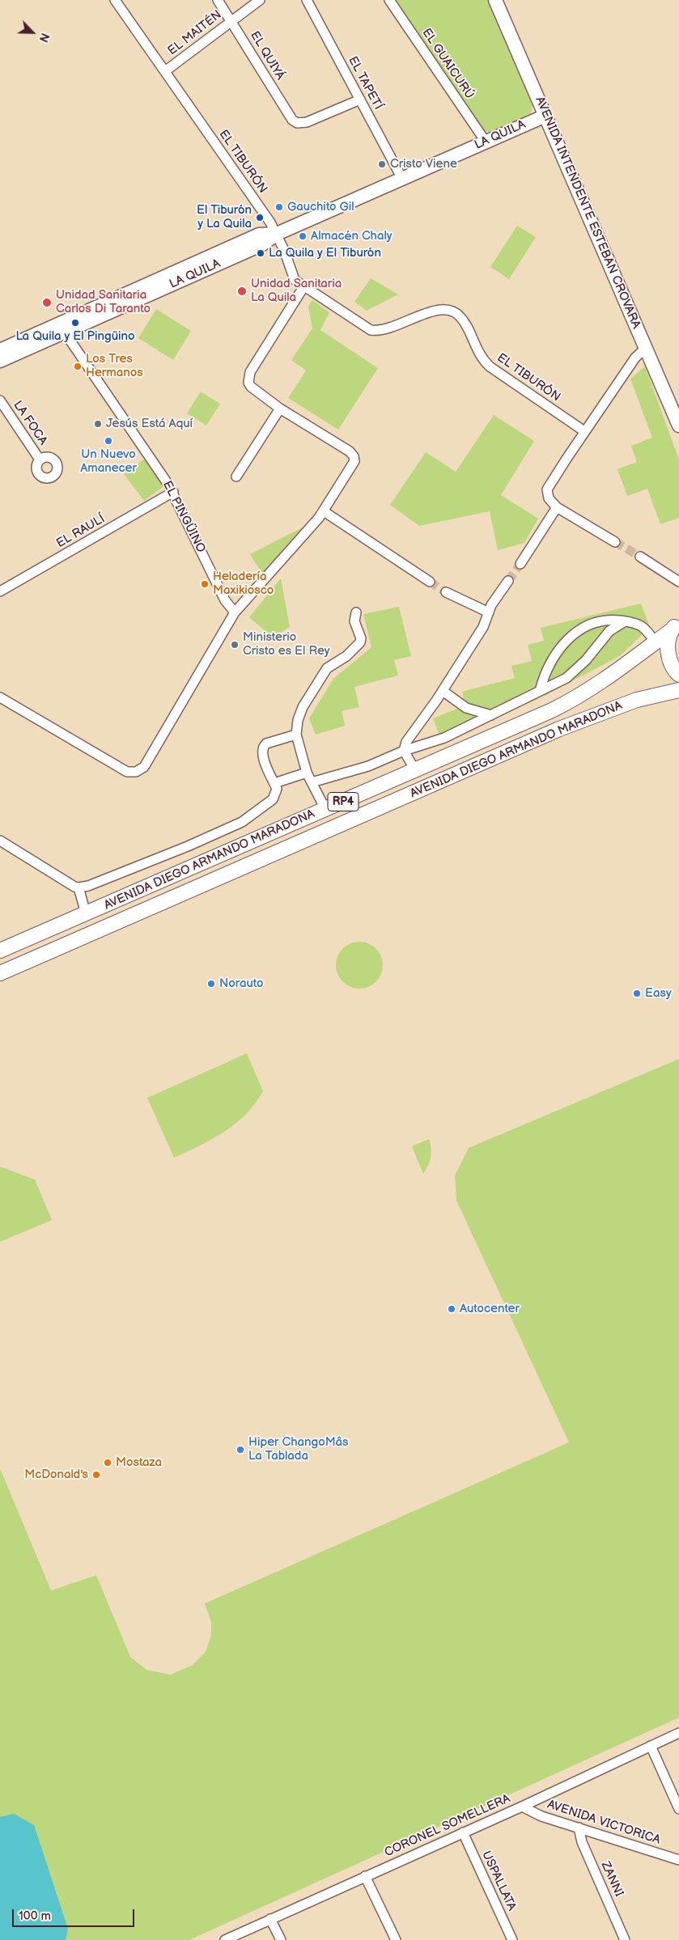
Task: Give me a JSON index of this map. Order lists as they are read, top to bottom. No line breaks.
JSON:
{"streets":{"main road":["LA QUILA","AVENIDA INTENDENTE ESTEBAN CROVARA","AVENIDA DIEGO ARMANDO MARADONA","RP4"],"street":["EL MAITÉN","EL QUIYÁ","EL GUAICURÚ","EL TAPETÍ","EL TIBURÓN","LA FOCA","EL PINGÜINO","EL RAULÍ","AVENIDA VICTORICA","CORONEL SOMELLERA","ZANNI","USPALLATA"]},"crossings":[["EL MAITÉN","EL QUIYÁ"],["EL MAITÉN","EL TIBURÓN"],["EL QUIYÁ","EL TAPETÍ"],["EL GUAICURÚ","LA QUILA"],["EL TAPETÍ","LA QUILA"],["LA QUILA","EL TIBURÓN"],["LA QUILA","AVENIDA INTENDENTE ESTEBAN CROVARA"],["LA QUILA","EL PINGÜINO"],["EL PINGÜINO","EL RAULÍ"],["AVENIDA VICTORICA","CORONEL SOMELLERA"],["AVENIDA VICTORICA","ZANNI"],["CORONEL SOMELLERA","USPALLATA"]],"places":["Cristo Viene","Gauchito Gil","El Tiburón y La Quila","Almacén Chaly","La Quila y El Tiburón","Unidad Sanitaria La Quila","Unidad Sanitaria Carlos Di Taranto","La Quila y El Pingüino","Los Tres Hermanos","Jesús Está Aquí","Un Nuevo Amanecer","Heladería Maxikiosco","Ministerio Cristo es El Rey","Norauto","Easy","Autocenter","Hiper ChangoMâs La Tablada","Mostaza","McDonald's"],"scale_bar":"100 m","north":"bottom right"}
